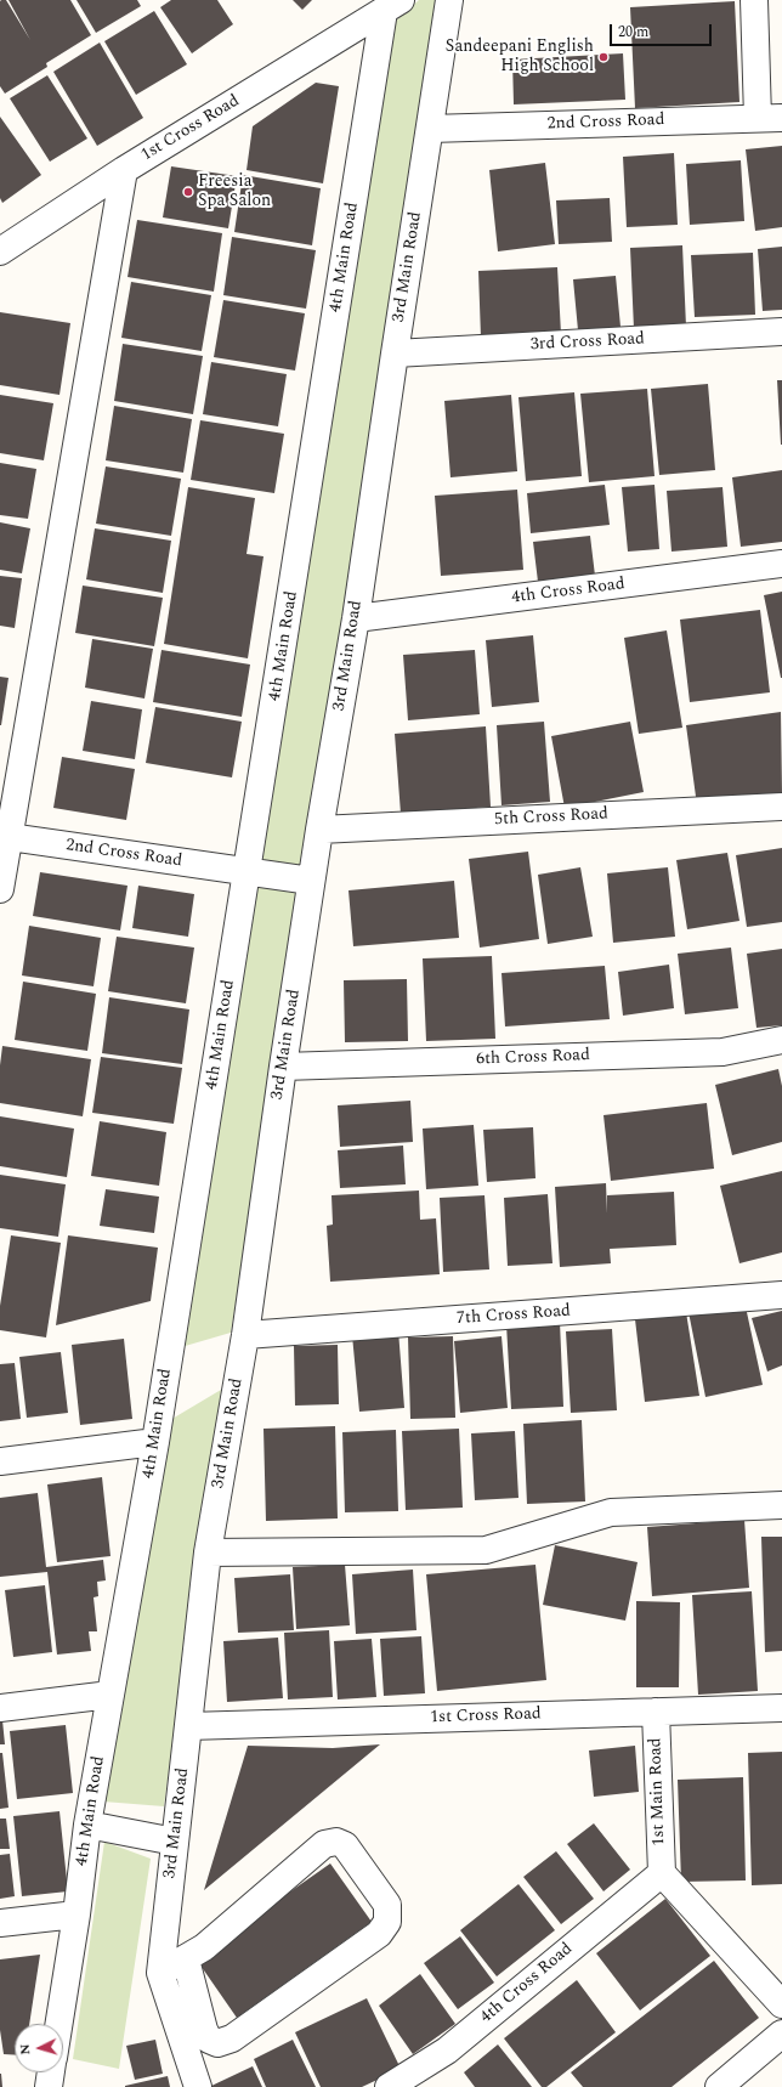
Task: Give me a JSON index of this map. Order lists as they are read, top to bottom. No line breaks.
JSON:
{"streets":{"street":["2nd Cross Road","1st Cross Road","4th Main Road","3rd Main Road","3rd Cross Road","4th Cross Road","5th Cross Road","6th Cross Road","7th Cross Road","1st Main Road"]},"crossings":[["2nd Cross Road","4th Main Road"],["2nd Cross Road","3rd Main Road"],["1st Cross Road","4th Main Road"],["1st Cross Road","3rd Main Road"],["1st Cross Road","1st Main Road"],["3rd Main Road","3rd Cross Road"],["3rd Main Road","4th Cross Road"],["3rd Main Road","5th Cross Road"],["3rd Main Road","6th Cross Road"],["3rd Main Road","7th Cross Road"],["4th Cross Road","1st Main Road"]],"places":["Sandeepani English High School","Freesia Spa Salon"],"scale_bar":"20 m","north":"left"}
